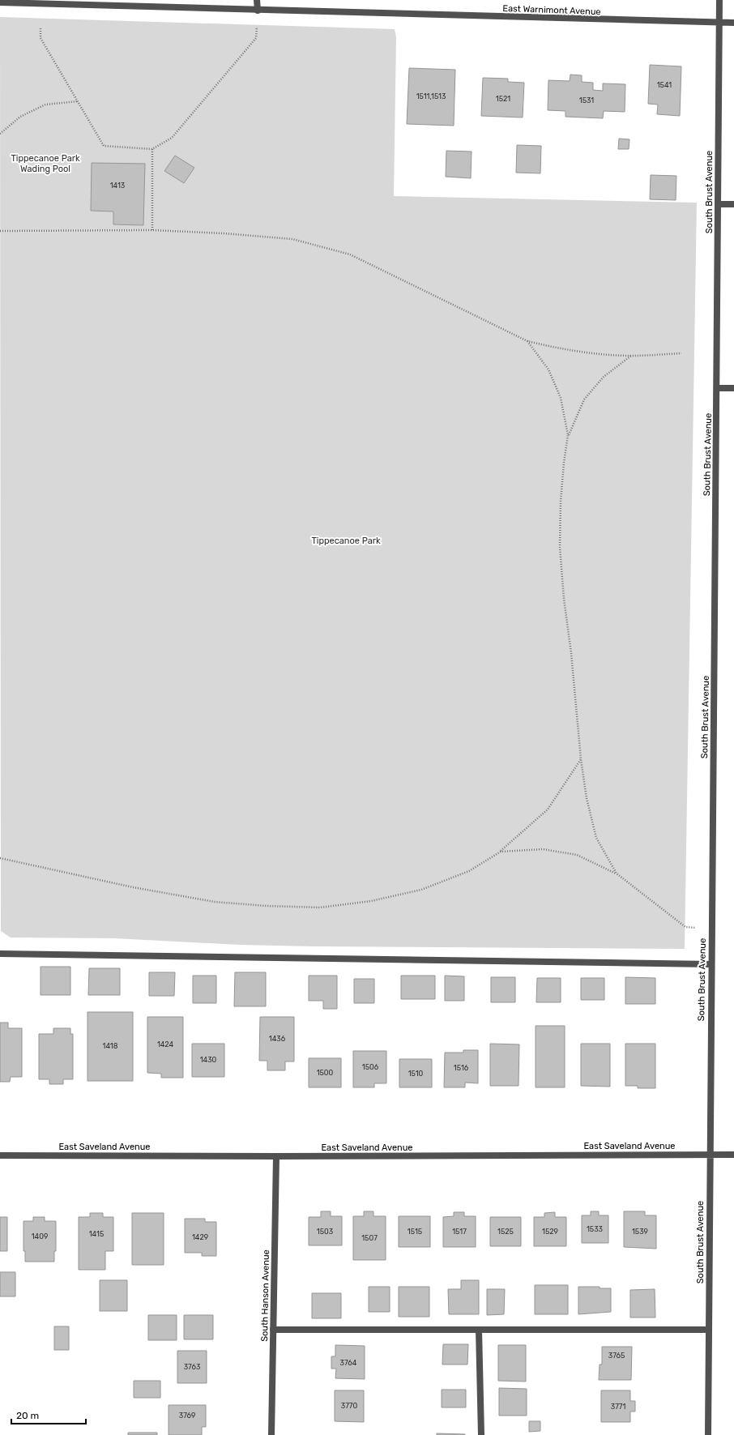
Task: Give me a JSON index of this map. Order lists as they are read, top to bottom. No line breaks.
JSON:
{"streets":{"street":["East Warnimont Avenue","South Brust Avenue","East Saveland Avenue","South Hanson Avenue"]},"crossings":[["East Warnimont Avenue","South Brust Avenue"],["South Brust Avenue","East Saveland Avenue"],["East Saveland Avenue","South Hanson Avenue"]],"parks":["Tippecanoe Park Wading Pool","Tippecanoe Park"],"house_numbers":["1541","1511,1513","1521","1531","1413","1436","1424","1418","1430","1506","1516","1500","1510","1533","1503","1515","1517","1525","1529","1539","1415","1409","1429","1507","3765","3764","3763","3770","3771","3769"],"scale_bar":"20 m"}
